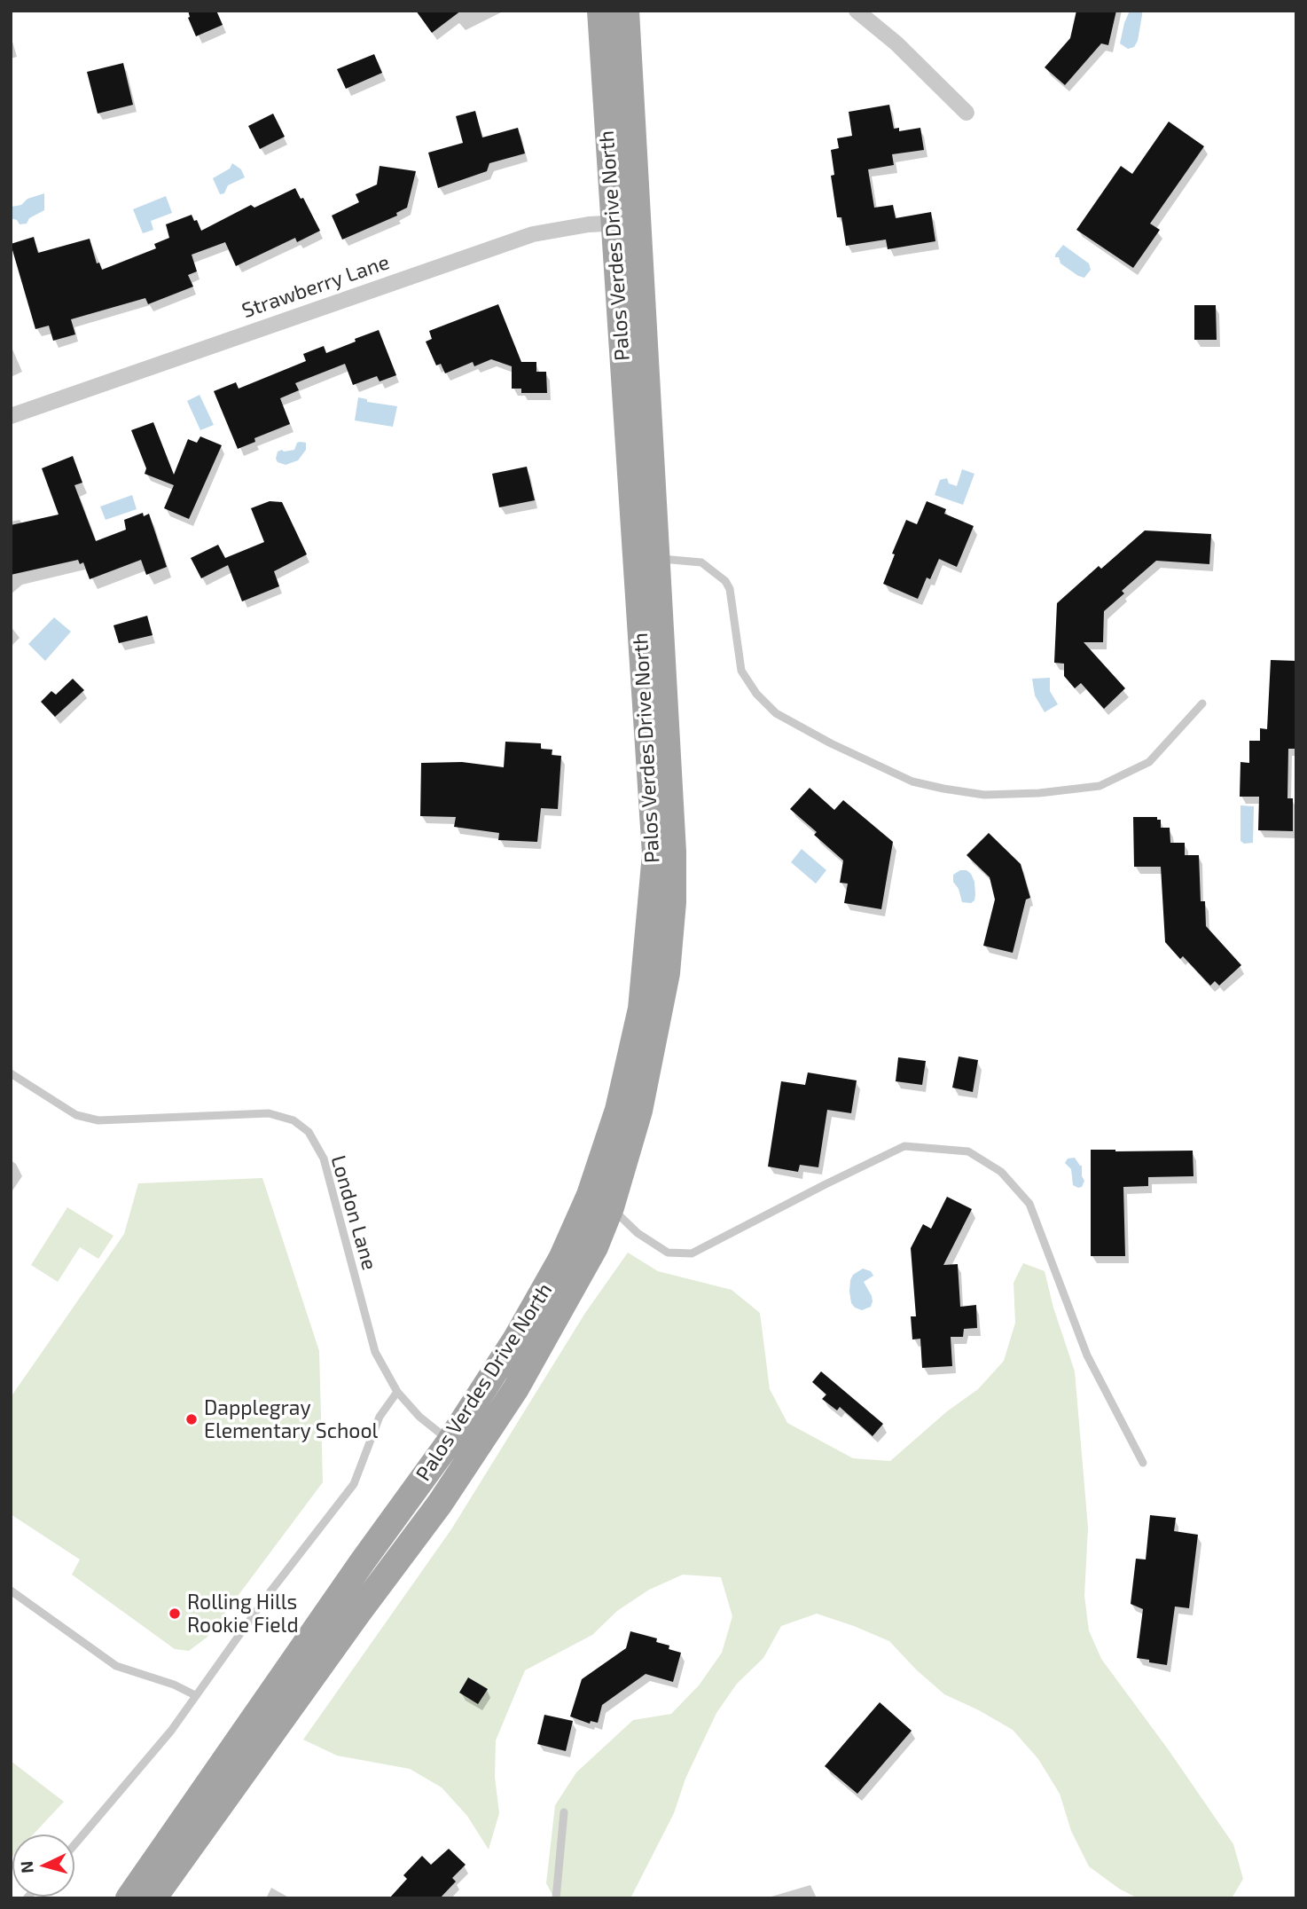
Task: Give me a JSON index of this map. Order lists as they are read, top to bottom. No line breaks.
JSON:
{"streets":{"main road":["Palos Verdes Drive North"],"street":["Strawberry Lane"],"lane":["London Lane"]},"crossings":[["Palos Verdes Drive North","Strawberry Lane"],["Palos Verdes Drive North","London Lane"]],"places":["Dapplegray Elementary School","Rolling Hills Rookie Field"],"north":"left"}
